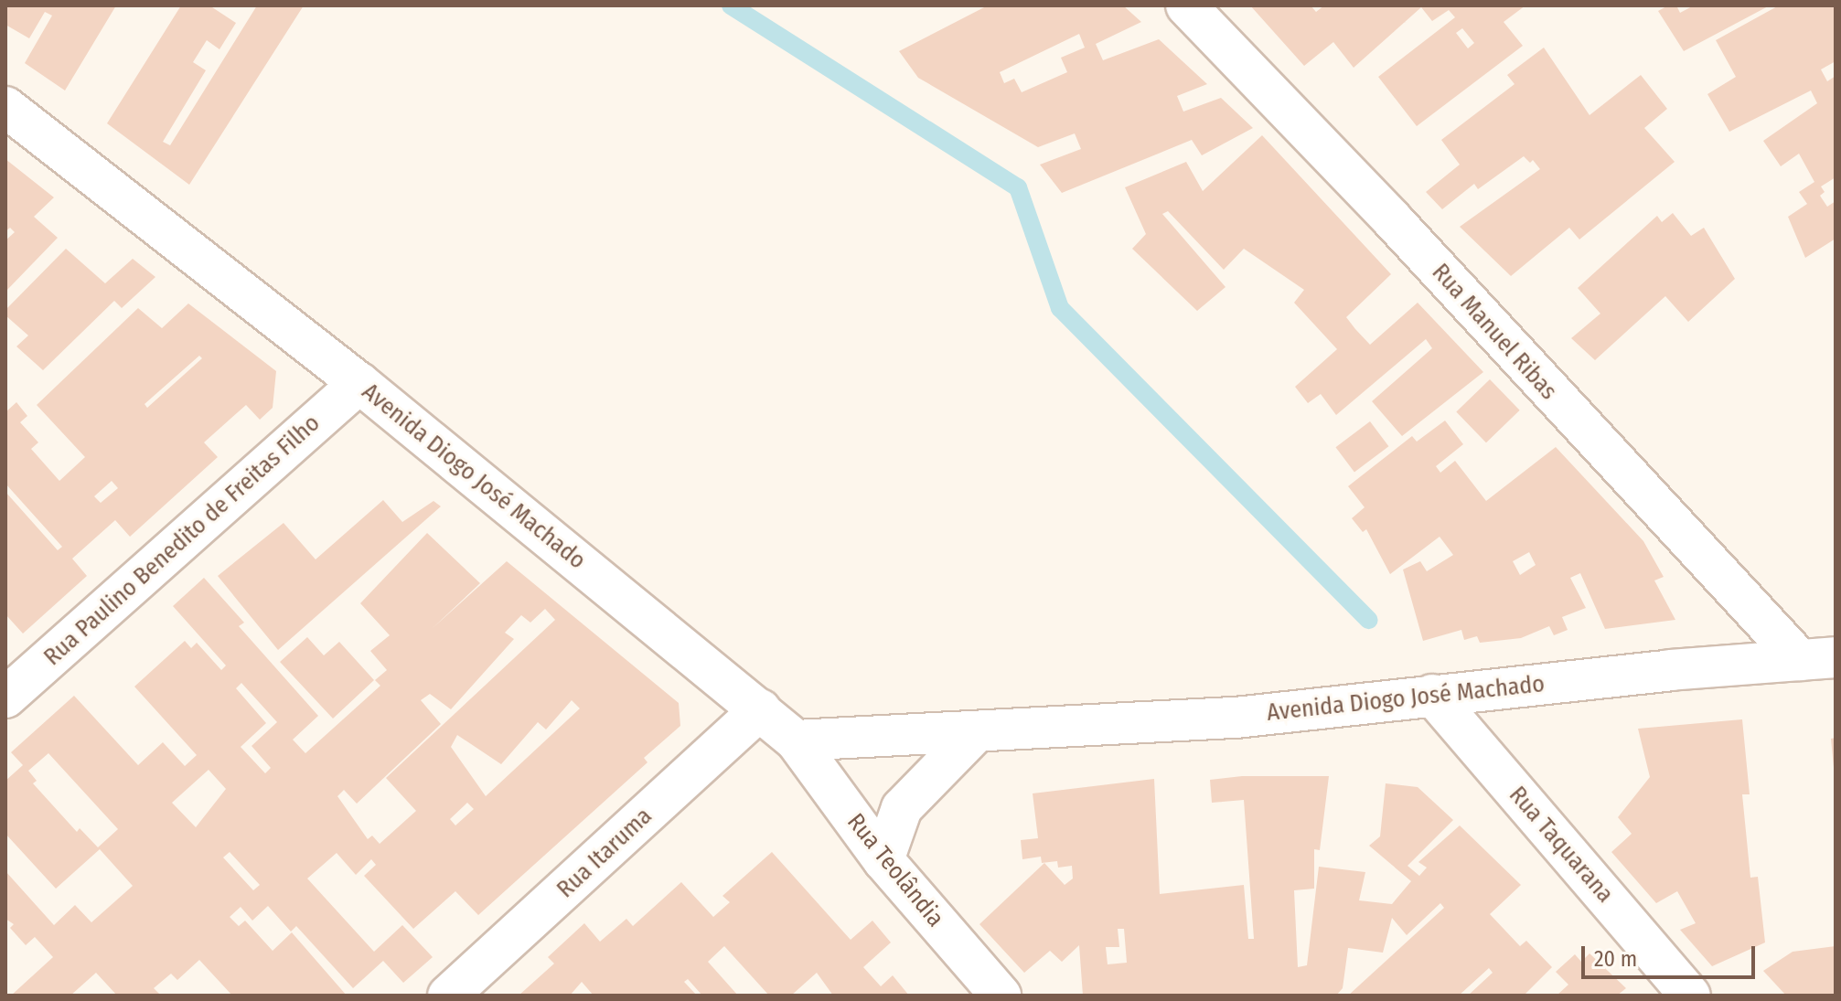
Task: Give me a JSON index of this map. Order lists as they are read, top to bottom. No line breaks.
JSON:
{"streets":{"street":["Rua Manuel Ribas","Avenida Diogo José Machado","Rua Paulino Benedito de Freitas Filho","Rua Taquarana","Rua Itaruma","Rua Teolândia"]},"crossings":[["Rua Manuel Ribas","Avenida Diogo José Machado"],["Avenida Diogo José Machado","Rua Paulino Benedito de Freitas Filho"],["Avenida Diogo José Machado","Rua Taquarana"],["Avenida Diogo José Machado","Rua Itaruma"],["Avenida Diogo José Machado","Rua Teolândia"]],"scale_bar":"20 m"}
